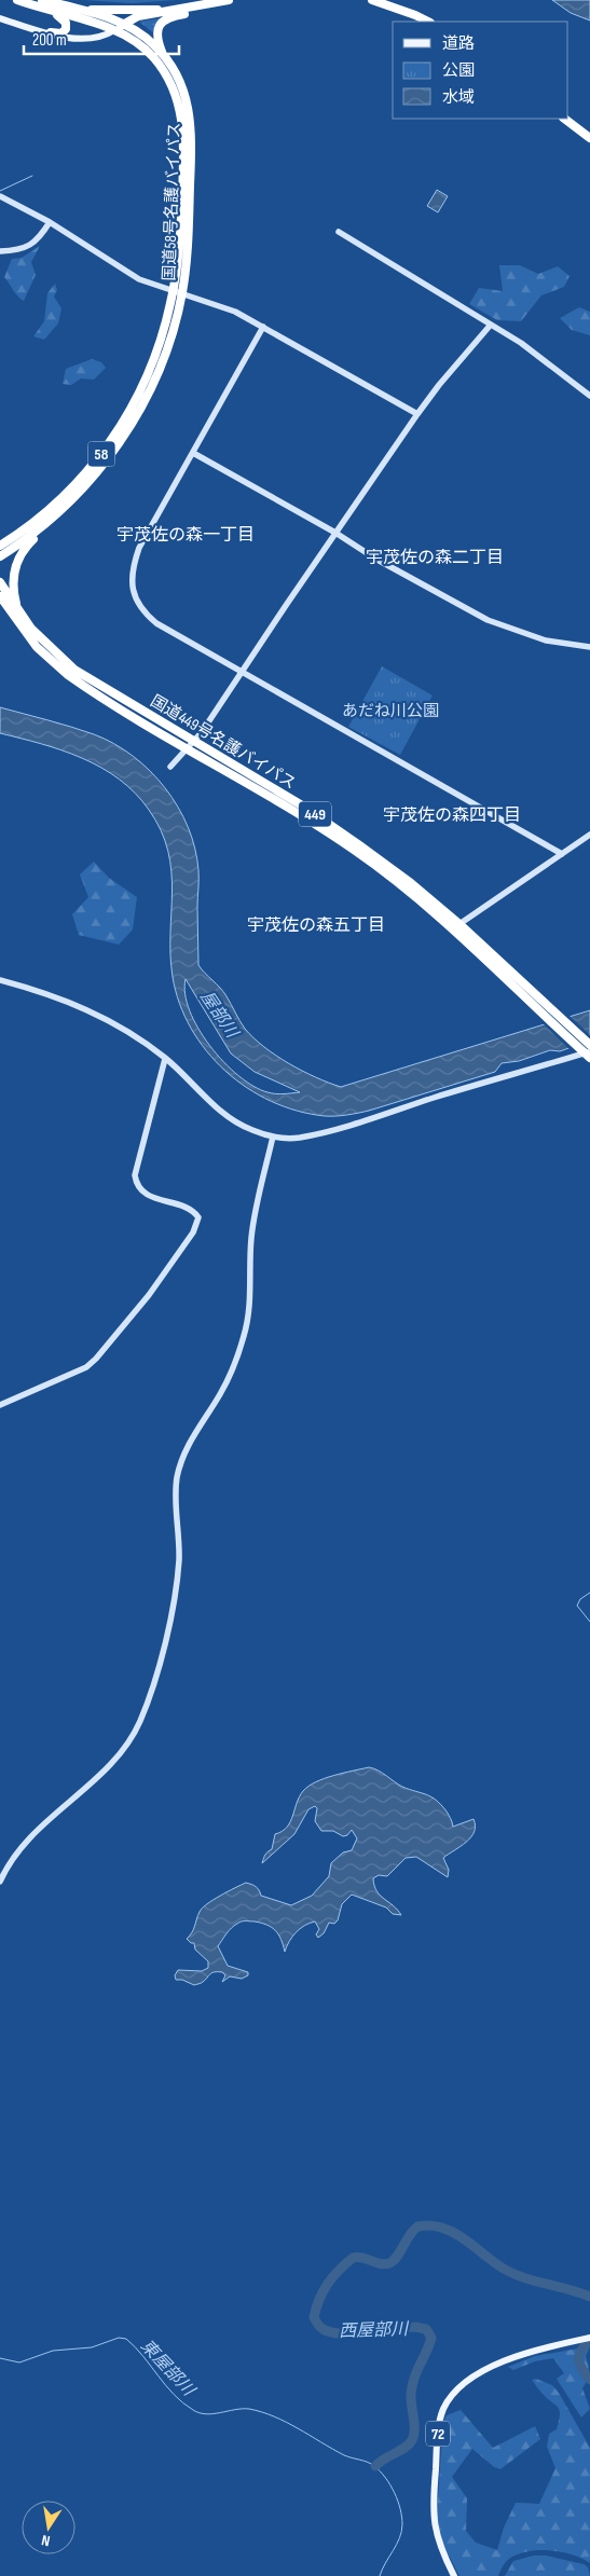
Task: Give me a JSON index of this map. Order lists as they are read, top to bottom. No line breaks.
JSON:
{"streets":{"highway":["国道58号名護バイパス","58","国道449号名護バイパス","449"],"main road":["72"]},"districts":["宇茂佐の森一丁目","宇茂佐の森二丁目","宇茂佐の森四丁目","宇茂佐の森五丁目"],"water":["屋部川","西屋部川","東屋部川"],"parks":["あだね川公園"],"legend":["道路","公園","水域"],"scale_bar":"200 m","north":"bottom"}
